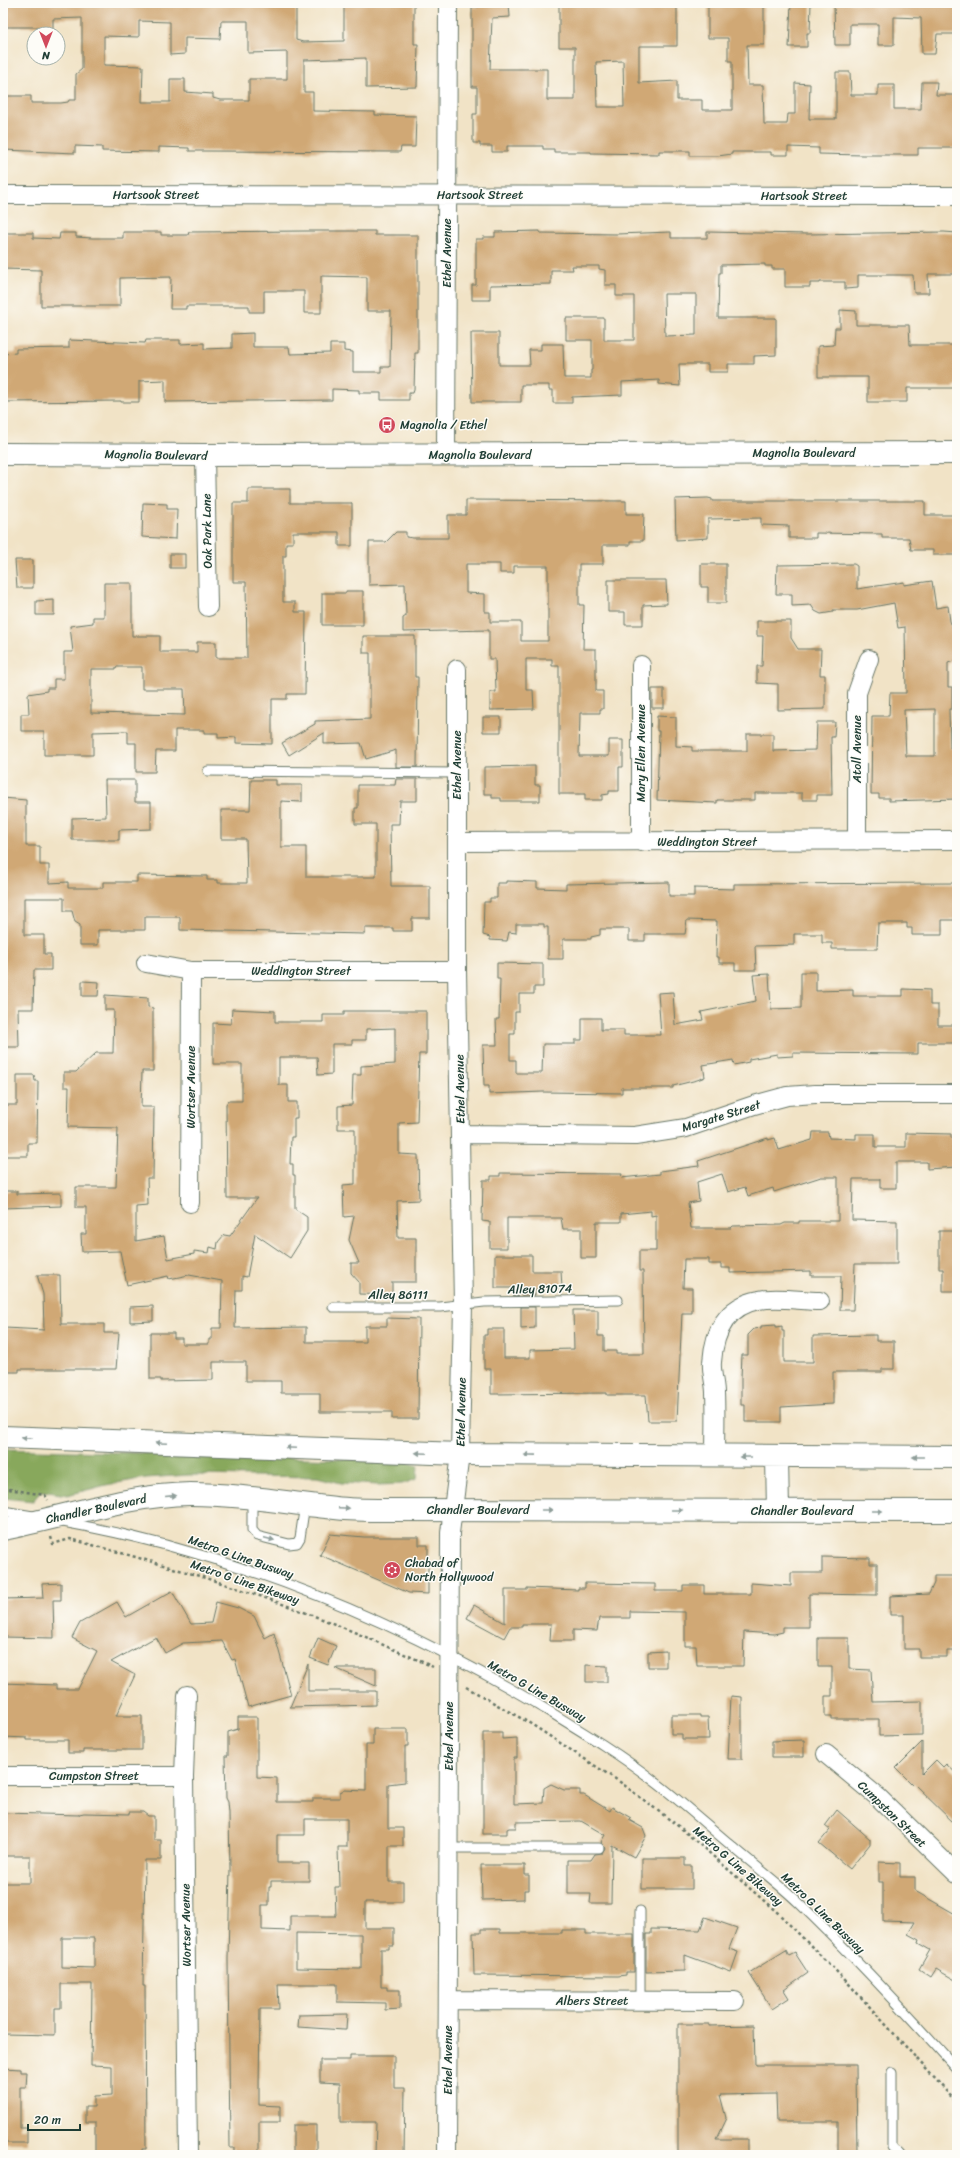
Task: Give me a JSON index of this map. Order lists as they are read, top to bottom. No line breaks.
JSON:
{"streets":{"street":["Hartsook Street","Ethel Avenue","Magnolia Boulevard","Oak Park Lane","Atoll Avenue","Mary Ellen Avenue","Weddington Street","Wortser Avenue","Margate Street","Chandler Boulevard","Cumpston Street","Albers Street"],"lane":["Alley 81074","Alley 86111","Metro G Line Busway"],"path":["Metro G Line Bikeway"]},"crossings":[["Hartsook Street","Ethel Avenue"],["Ethel Avenue","Magnolia Boulevard"],["Ethel Avenue","Weddington Street"],["Ethel Avenue","Margate Street"],["Ethel Avenue","Alley 81074"],["Ethel Avenue","Alley 86111"],["Ethel Avenue","Chandler Boulevard"],["Ethel Avenue","Metro G Line Busway"],["Ethel Avenue","Albers Street"],["Magnolia Boulevard","Oak Park Lane"],["Atoll Avenue","Weddington Street"],["Mary Ellen Avenue","Weddington Street"],["Weddington Street","Wortser Avenue"],["Wortser Avenue","Cumpston Street"],["Alley 81074","Alley 86111"],["Chandler Boulevard","Metro G Line Busway"],["Chandler Boulevard","Metro G Line Bikeway"],["Metro G Line Busway","Metro G Line Bikeway"]],"places":{"bus stop":["Magnolia / Ethel"],"synagogue":["Chabad of North Hollywood"]},"scale_bar":"20 m","north":"bottom"}
